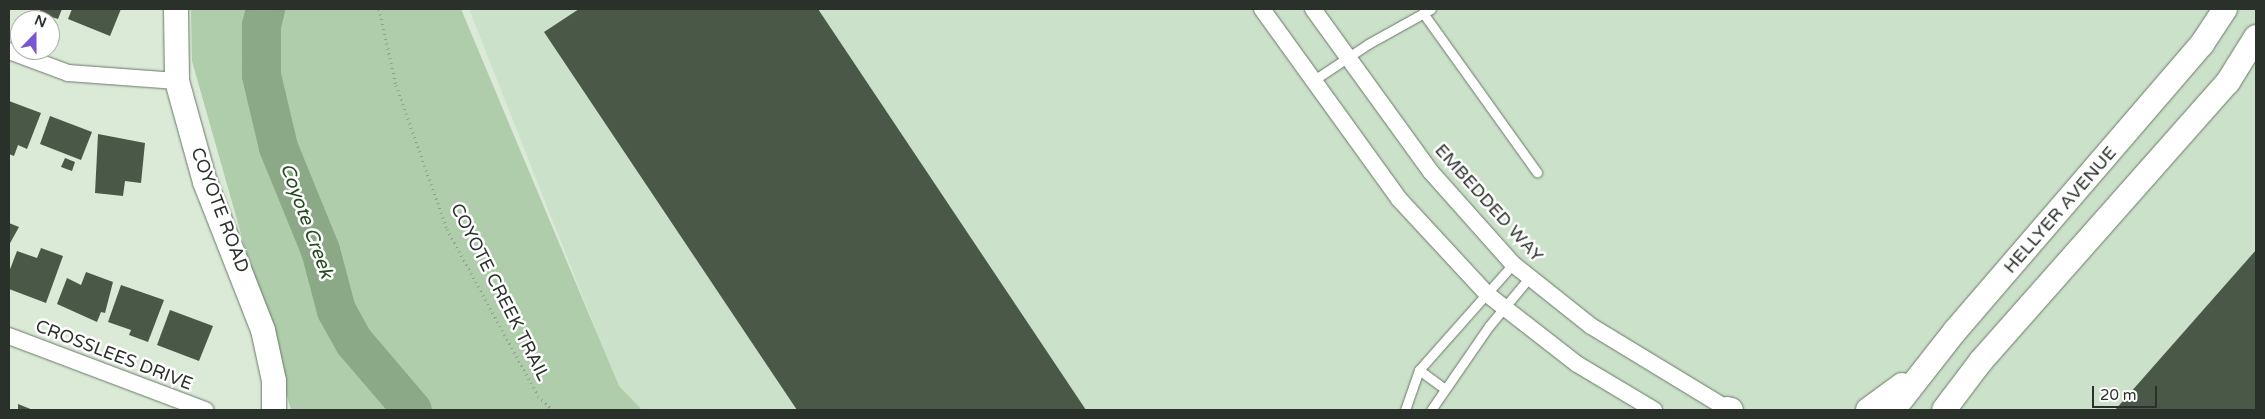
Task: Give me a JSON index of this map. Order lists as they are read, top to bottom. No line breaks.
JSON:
{"streets":{"main road":["COYOTE ROAD","HELLYER AVENUE"],"street":["EMBEDDED WAY","CROSSLEES DRIVE"],"path":["COYOTE CREEK TRAIL"]},"water":["Coyote Creek"],"scale_bar":"20 m","north":"top"}
